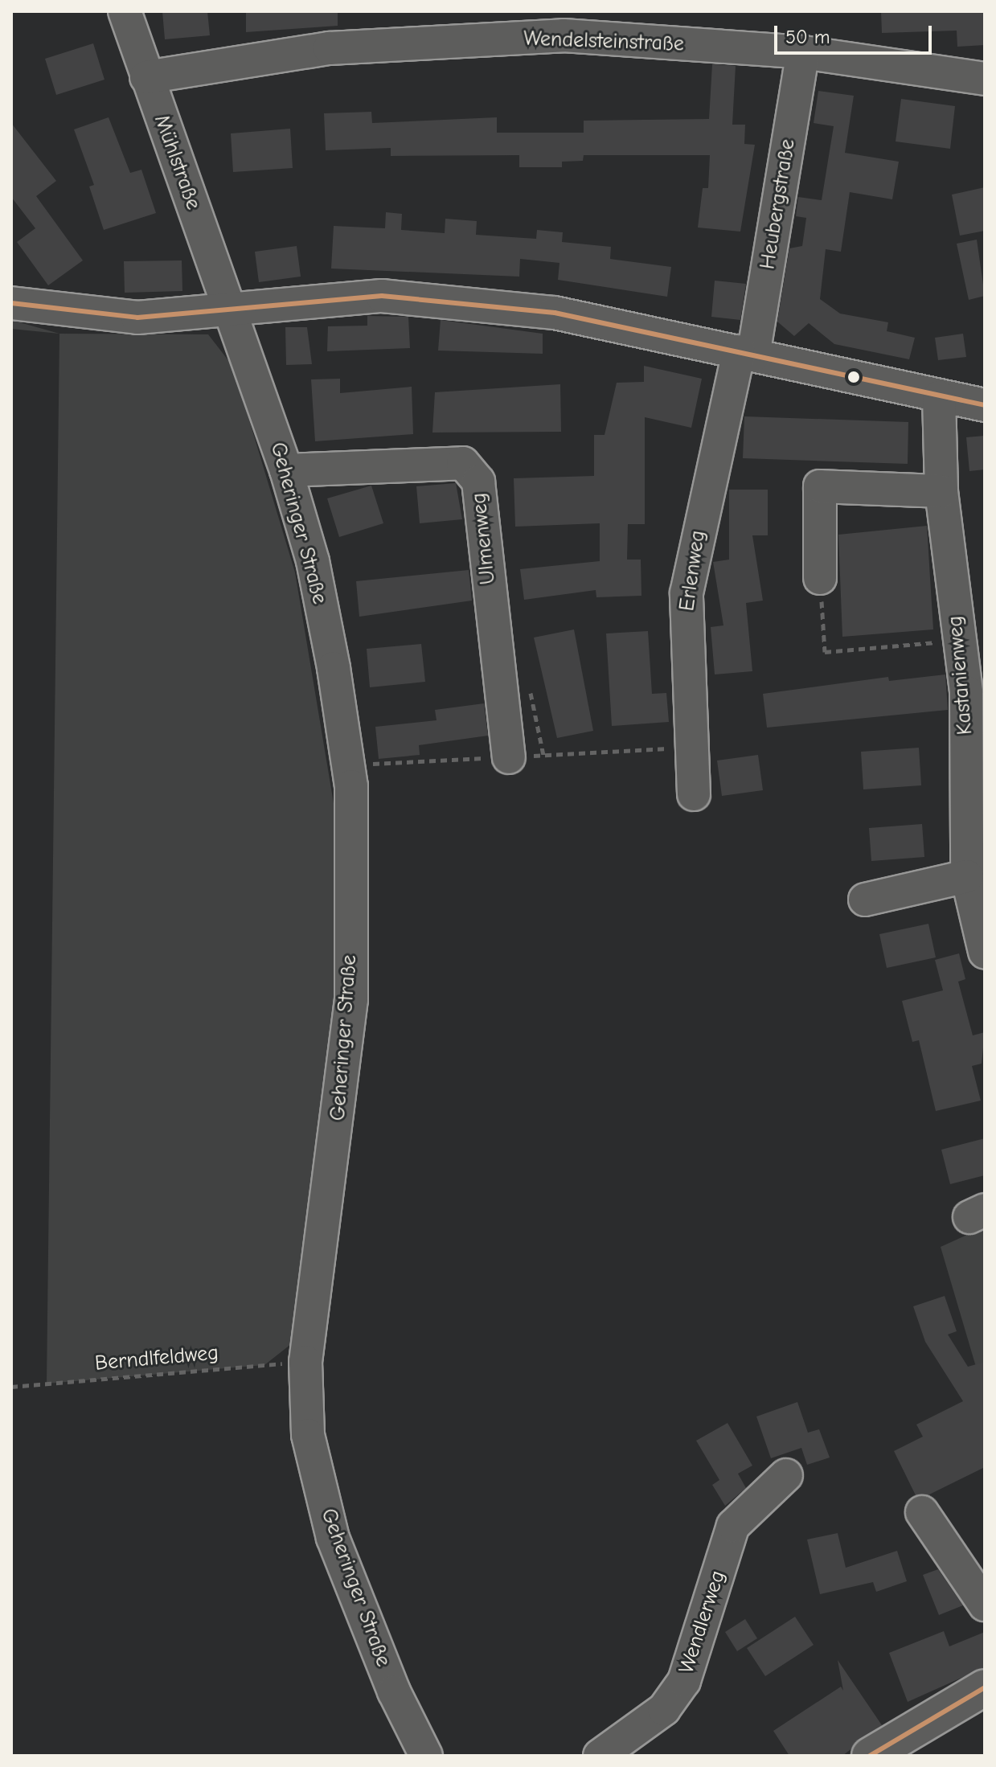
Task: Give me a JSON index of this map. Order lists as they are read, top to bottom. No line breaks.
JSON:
{"streets":{"street":["Wendelsteinstraße","Mühlstraße","Heubergstraße","Geheringer Straße","Ulmenweg","Erlenweg","Kastanienweg","Wendlerweg"],"path":["Berndlfeldweg"]},"crossings":[["Wendelsteinstraße","Mühlstraße"],["Wendelsteinstraße","Heubergstraße"],["Mühlstraße","Geheringer Straße"],["Heubergstraße","Erlenweg"],["Geheringer Straße","Ulmenweg"],["Geheringer Straße","Berndlfeldweg"]],"scale_bar":"50 m"}
